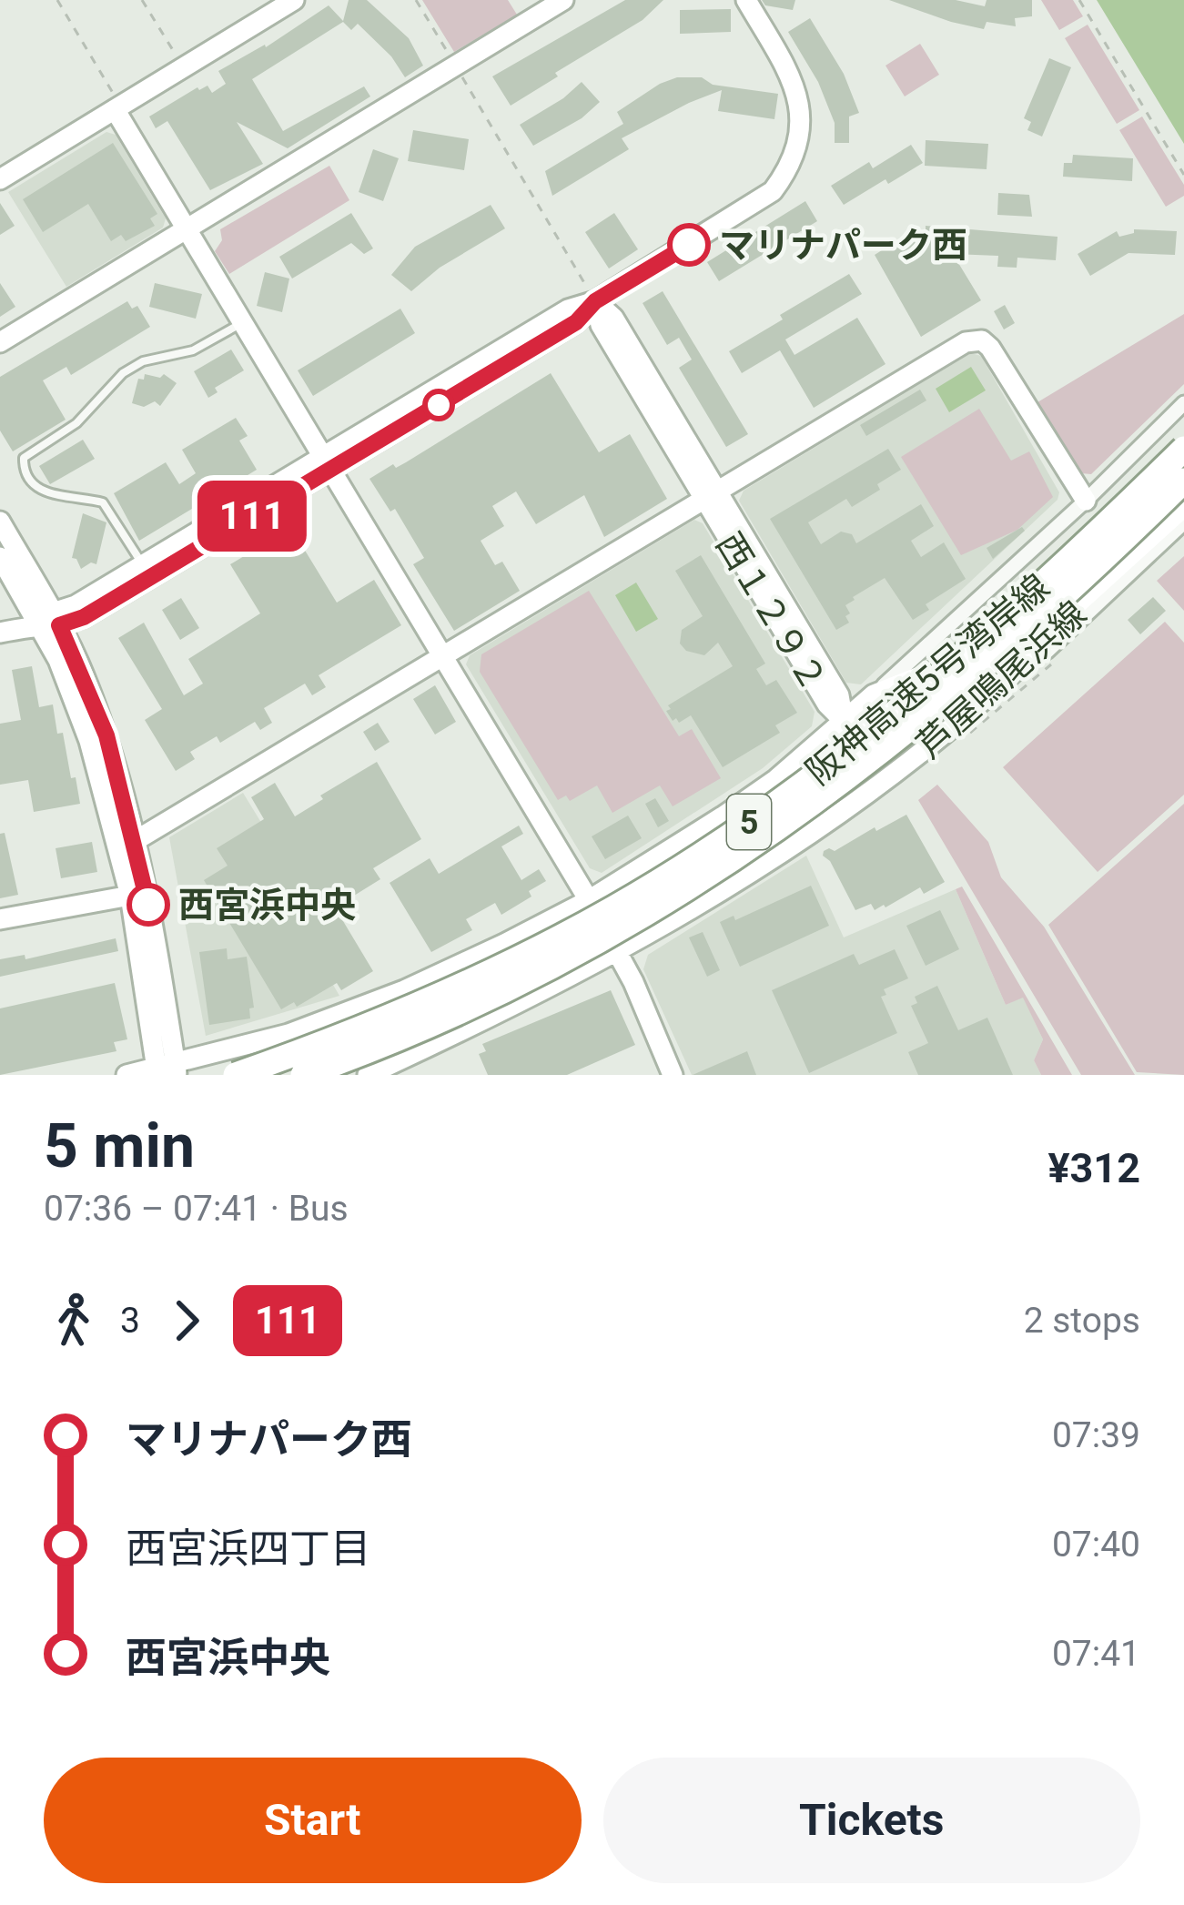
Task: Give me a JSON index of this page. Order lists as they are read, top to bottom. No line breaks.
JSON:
{"streets":{"highway":["阪神高速5号湾岸線","5"],"street":["西１２９２","芦屋鳴尾浜線"]},"crossings":[["西１２９２","芦屋鳴尾浜線"]],"places":["マリナパーク西","西宮浜中央"],"lines":["bus line 111"],"page":{"on_map":"111","heading":["5 min","07:36 – 07:41 · Bus","¥312"],"legs":["3","111","2 stops"],"list":[{"name":"マリナパーク西","value":"07:39"},{"name":"西宮浜四丁目","value":"07:40"},{"name":"西宮浜中央","value":"07:41"}],"buttons":["Start","Tickets"]}}
